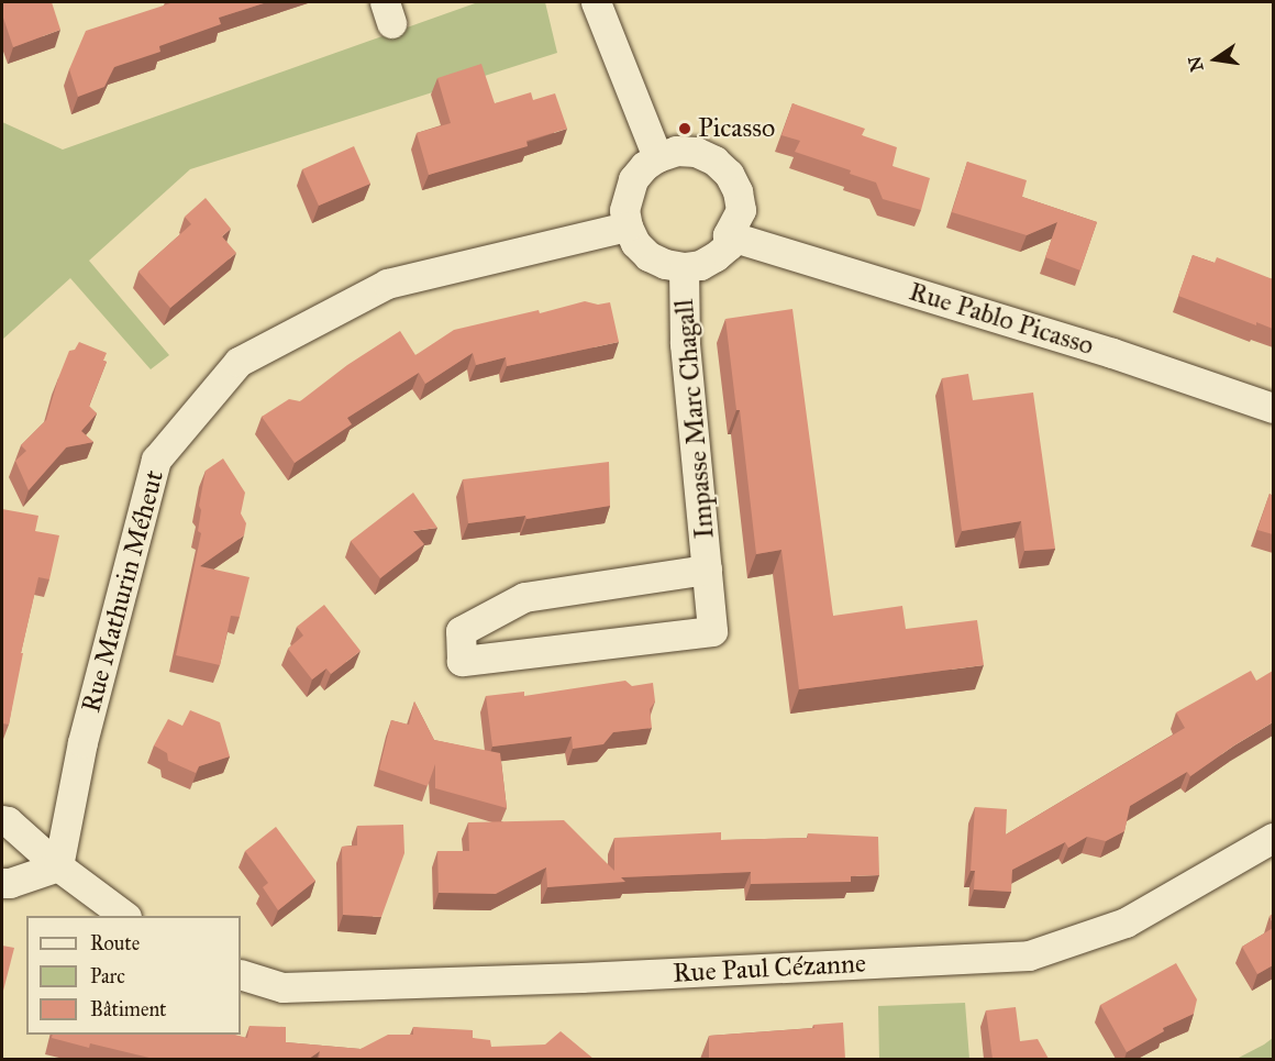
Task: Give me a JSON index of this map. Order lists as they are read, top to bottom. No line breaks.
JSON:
{"streets":{"street":["Rue Pablo Picasso","Impasse Marc Chagall","Rue Mathurin Méheut","Rue Paul Cézanne"]},"crossings":[["Rue Pablo Picasso","Impasse Marc Chagall"],["Rue Pablo Picasso","Rue Mathurin Méheut"],["Impasse Marc Chagall","Rue Mathurin Méheut"]],"places":["Picasso"],"legend":["Route","Parc","Bâtiment"],"north":"left"}
